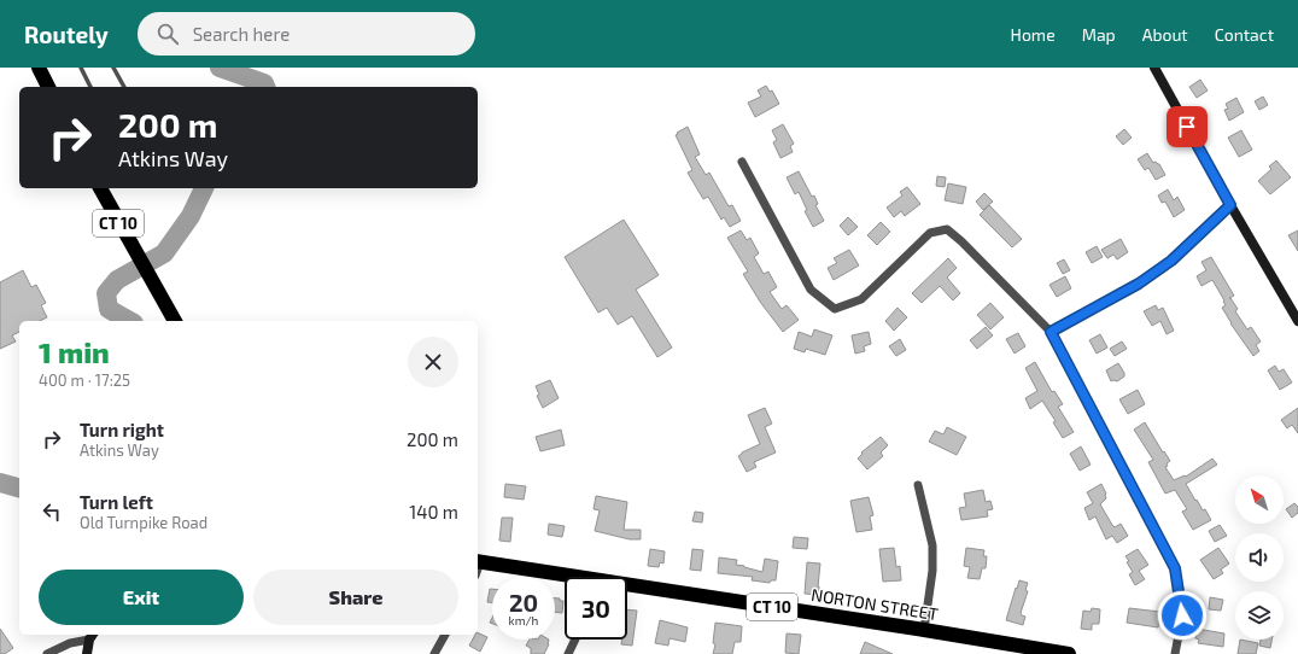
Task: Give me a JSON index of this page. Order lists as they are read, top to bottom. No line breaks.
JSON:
{"streets":{"highway":["CT 10","NORTON STREET"]},"north":"top left","page":{"header":"Routely","search":"Search here","nav":["Home","Map","About","Contact"],"turn":["200 m","Atkins Way"],"heading":["1 min","400 m · 17:25"],"list":[{"name":"Turn right","note":"Atkins Way","value":"200 m"},{"name":"Turn left","note":"Old Turnpike Road","value":"140 m"}],"buttons":["Exit","Share"],"speed":"20 km/h","limit":"30"}}
